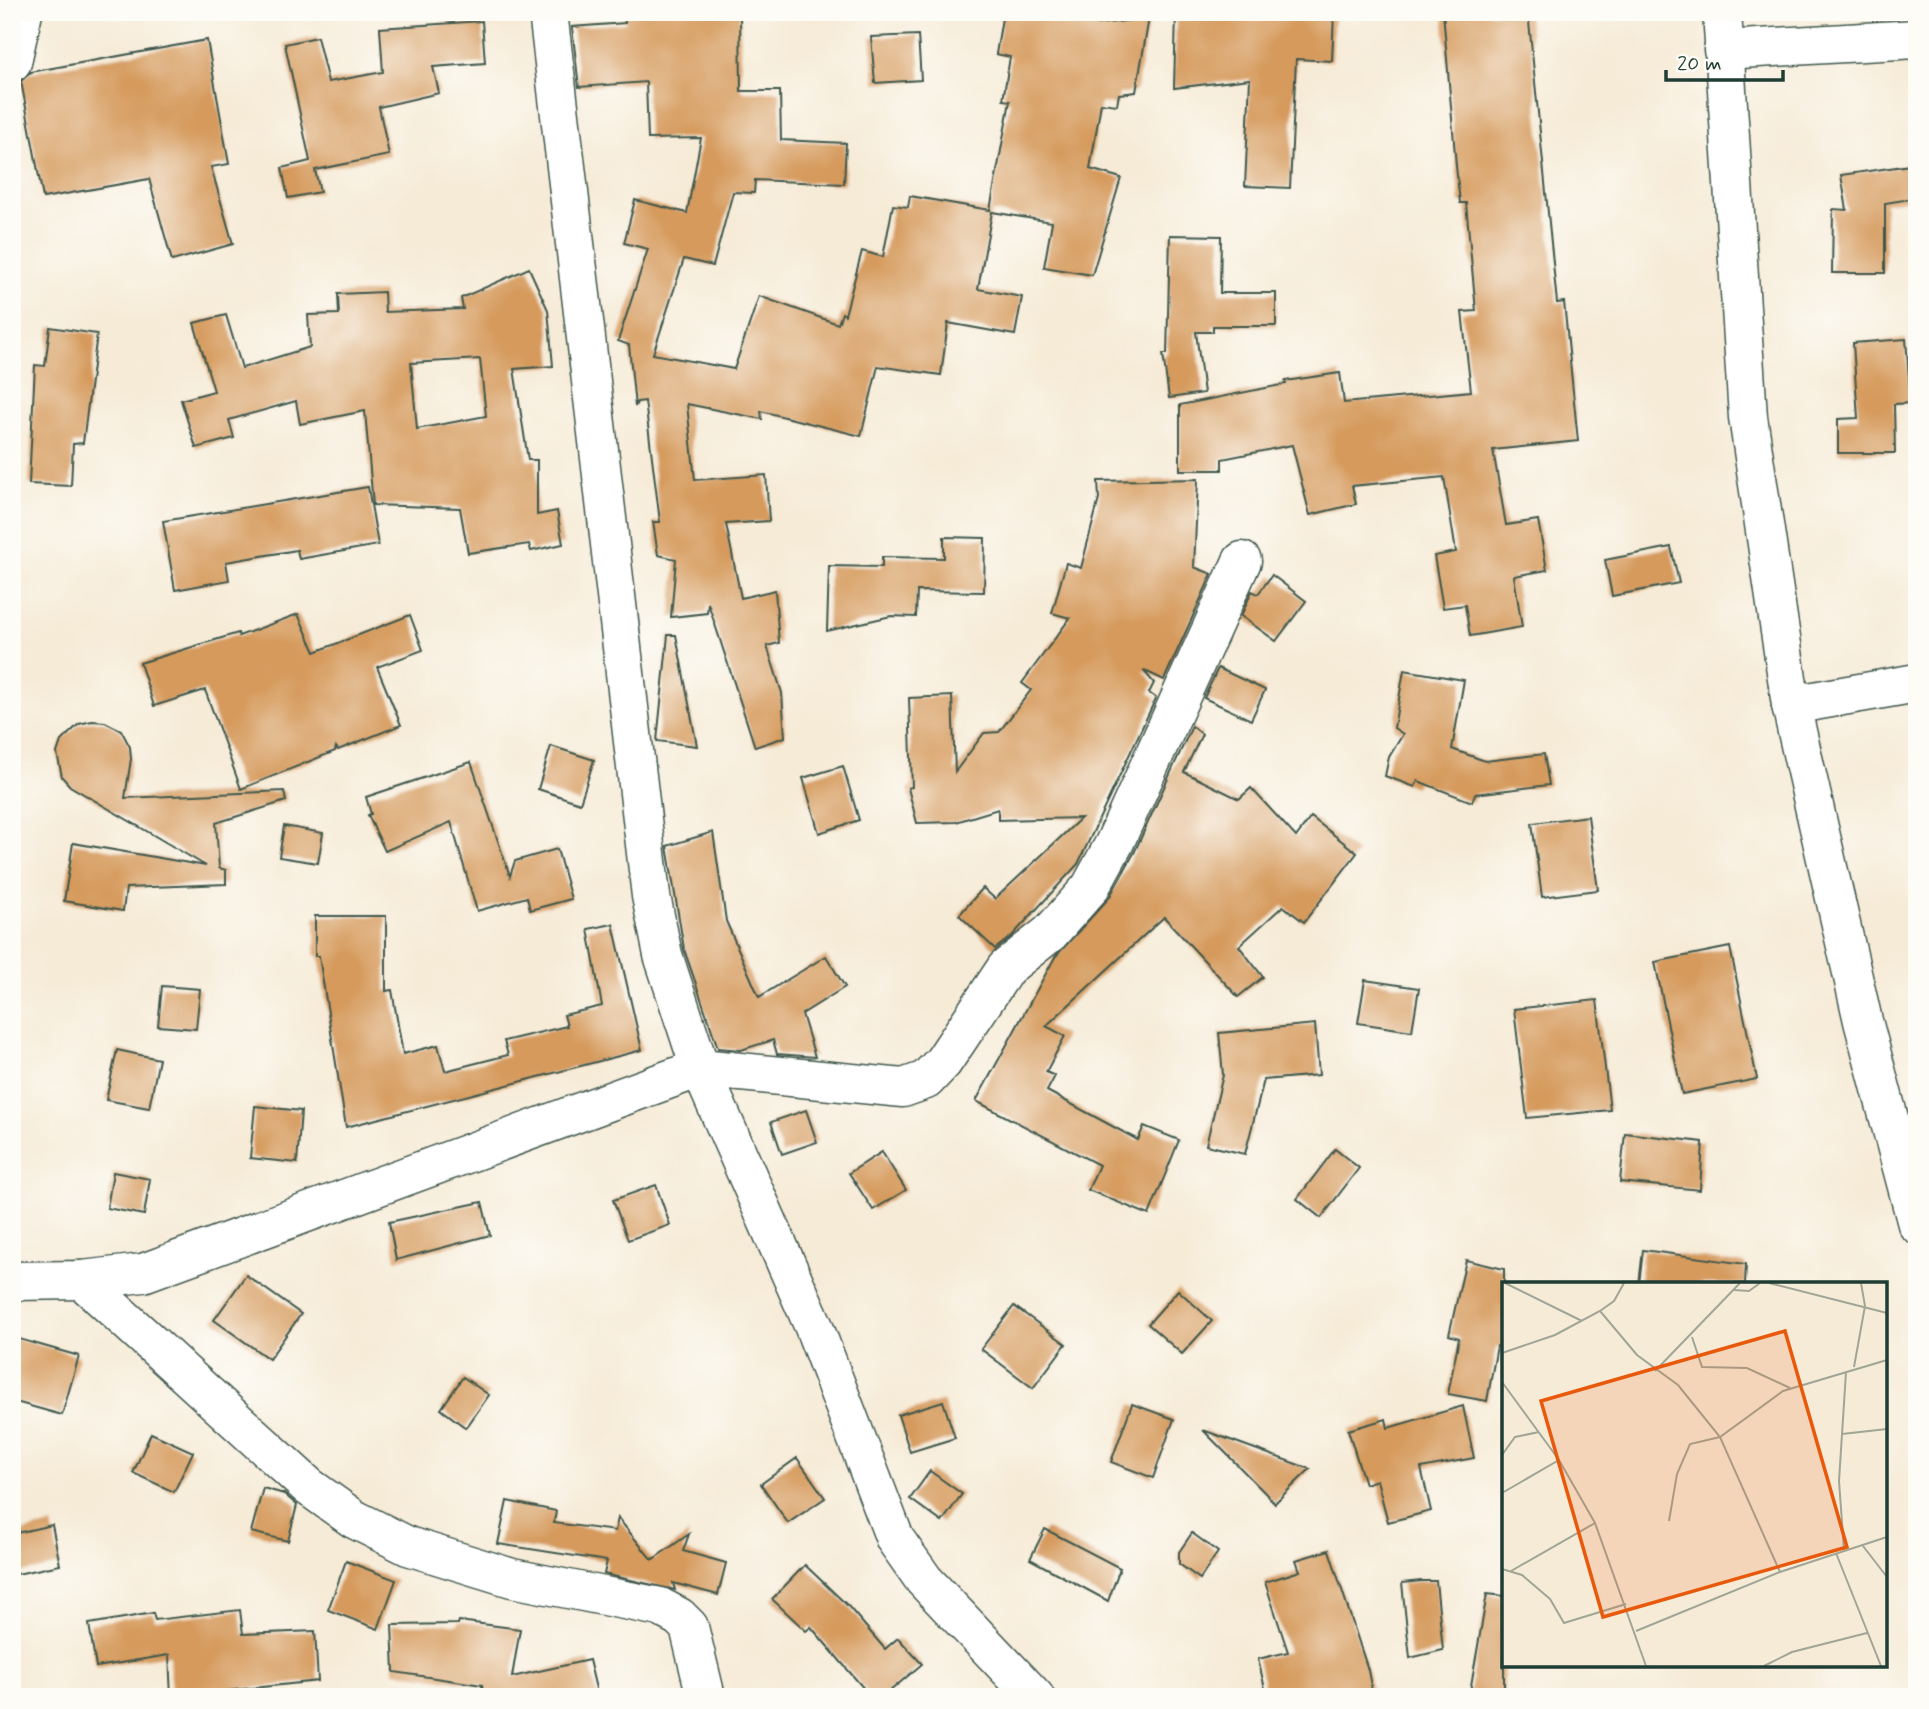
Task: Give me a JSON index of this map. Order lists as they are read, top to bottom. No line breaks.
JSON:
{"scale_bar":"20 m"}
